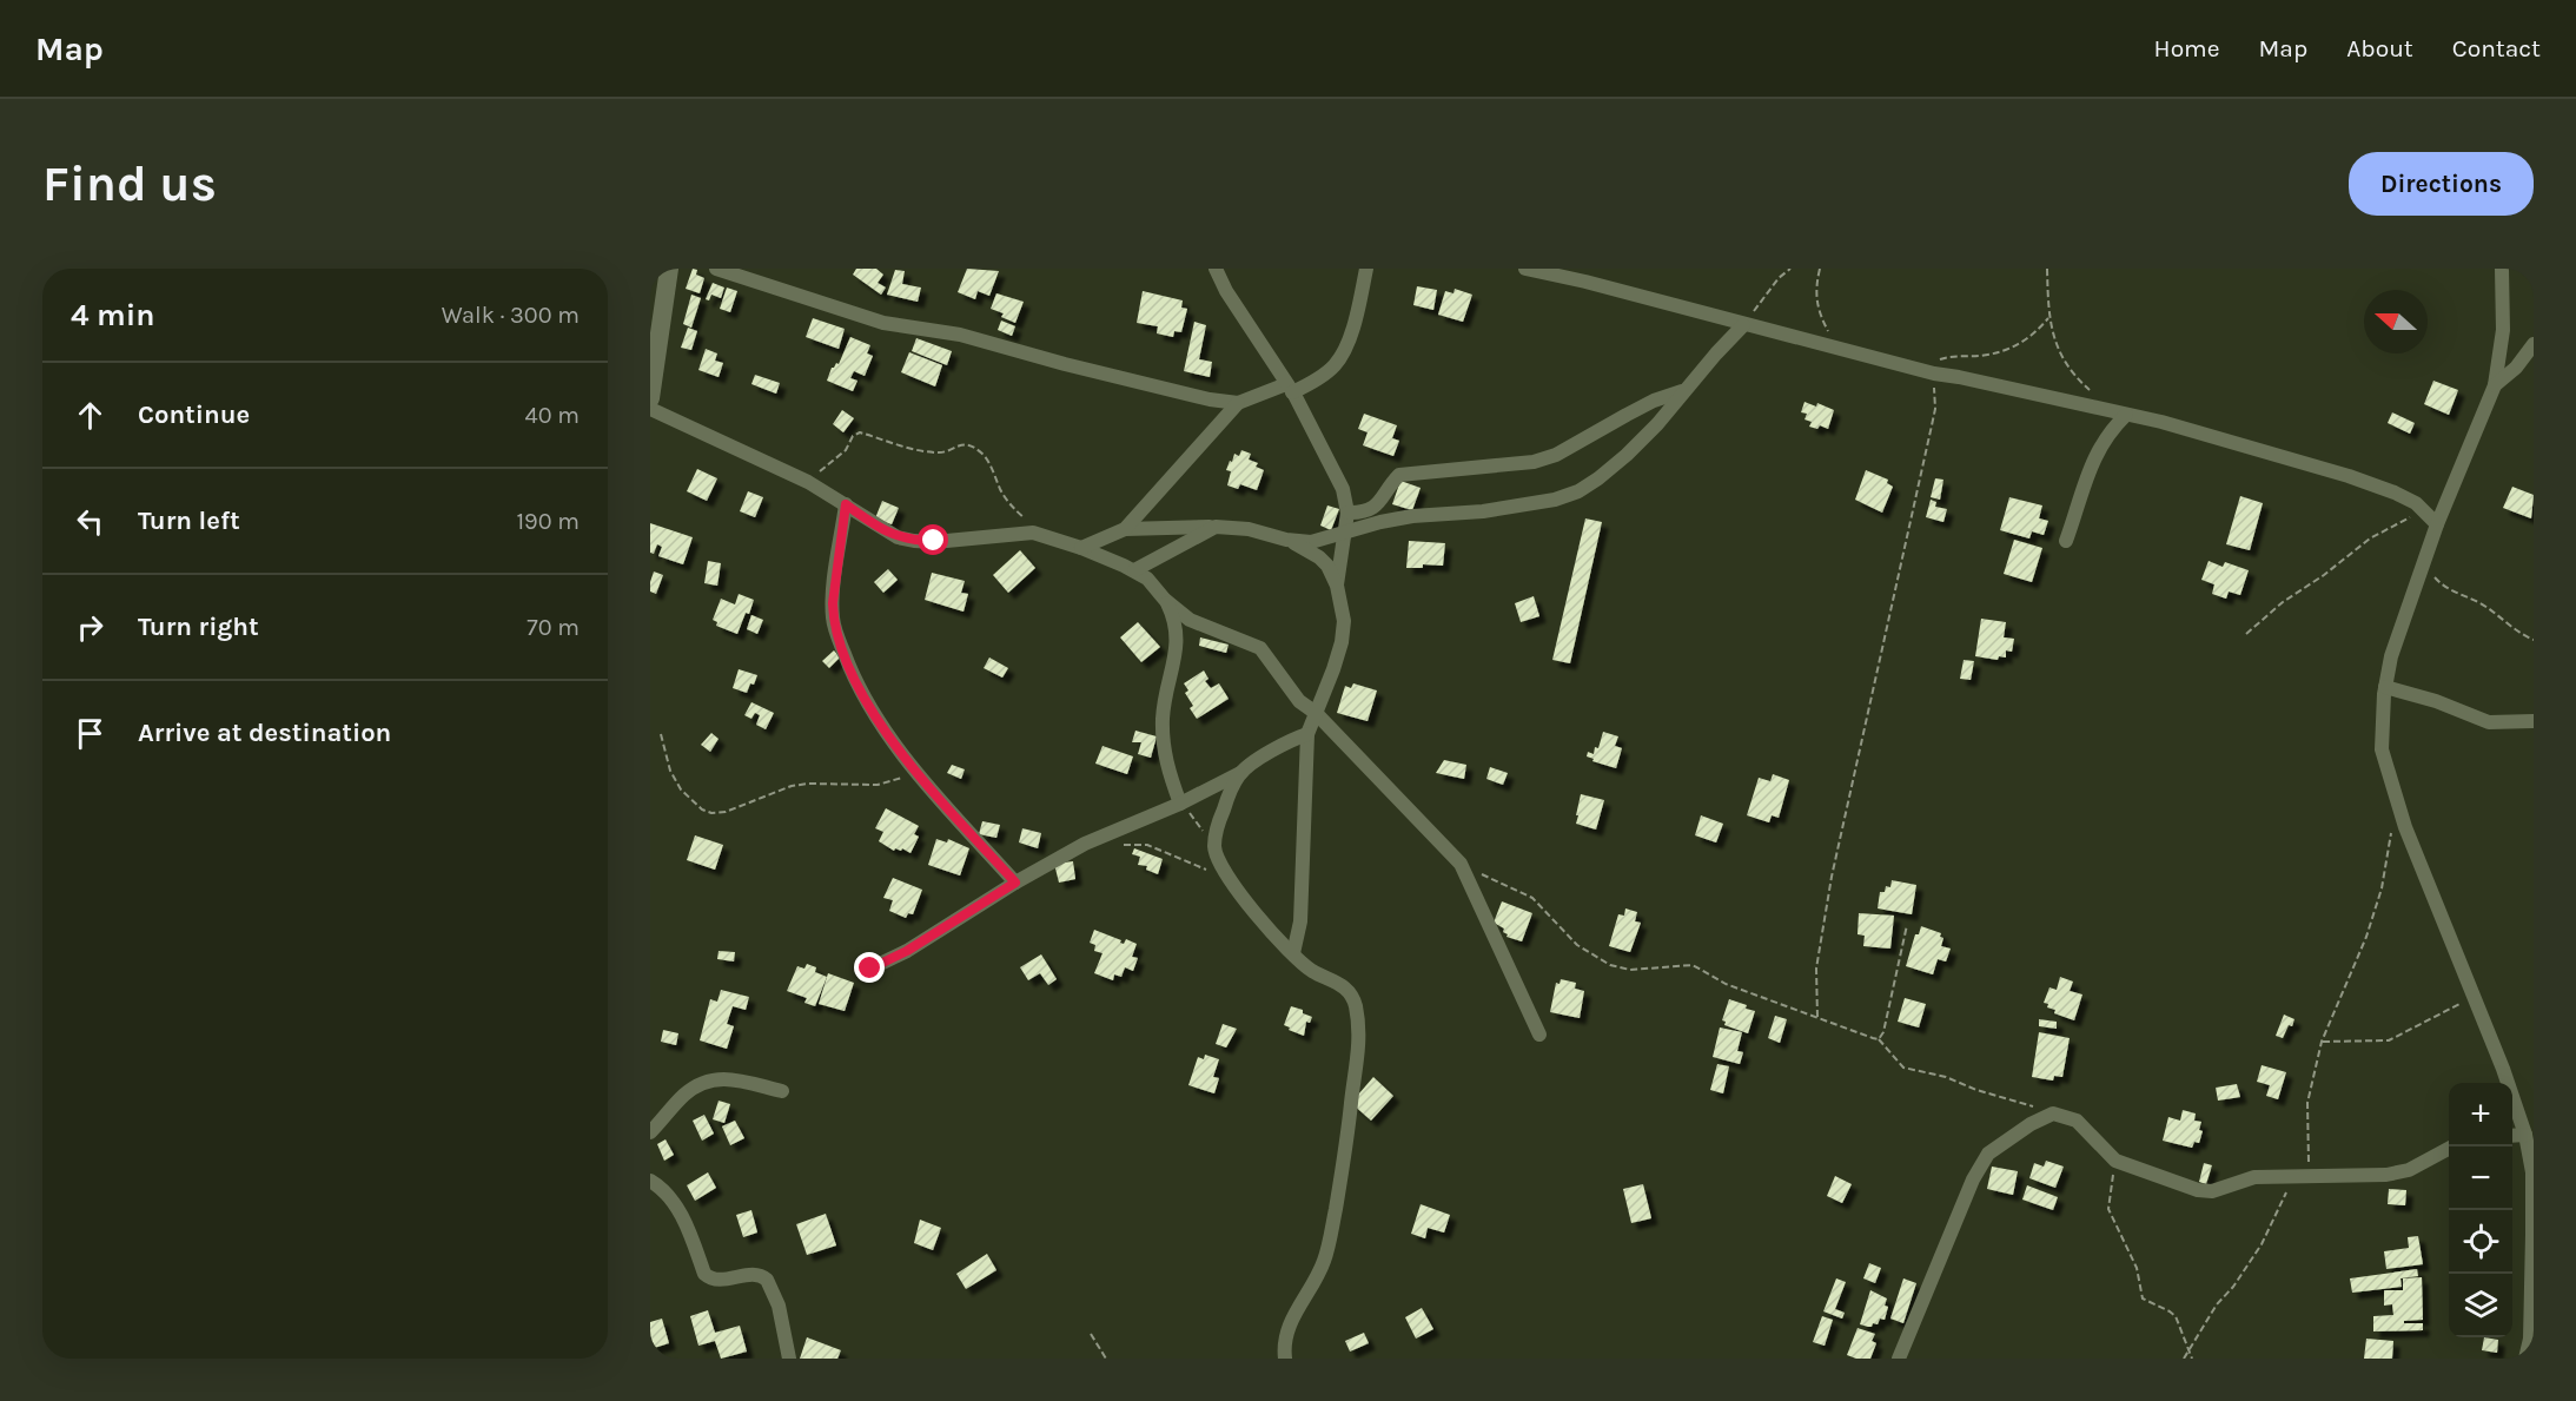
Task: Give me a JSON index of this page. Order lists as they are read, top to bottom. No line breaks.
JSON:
{"north":"left","page":{"header":"Map","nav":["Home","Map","About","Contact"],"buttons":"Directions","title":"Find us","heading":["4 min","Walk · 300 m"],"list":[["Continue","40 m"],["Turn left","190 m"],["Turn right","70 m"],"Arrive at destination"],"map_buttons":["+","−"]}}
